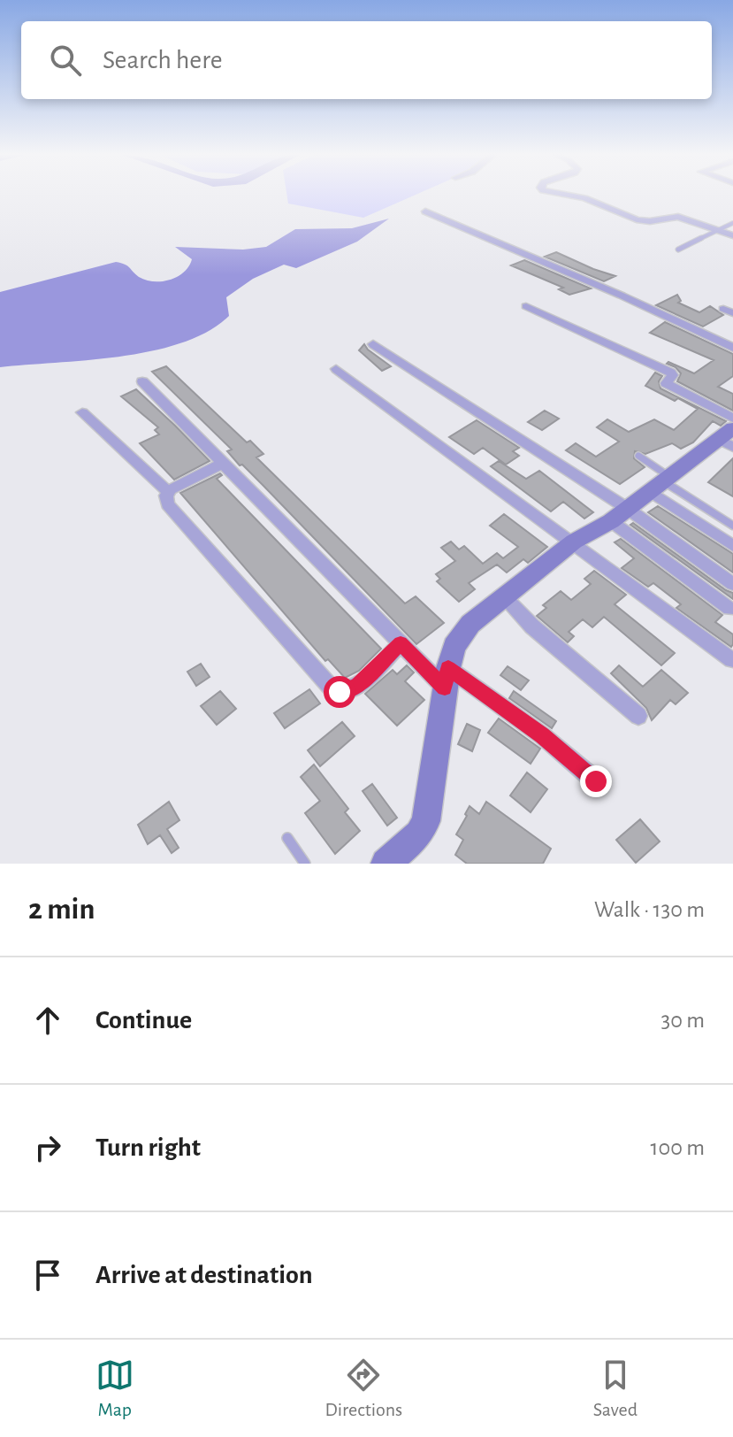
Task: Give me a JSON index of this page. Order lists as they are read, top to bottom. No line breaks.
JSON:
{"page":{"search":"Search here","heading":["2 min","Walk · 130 m"],"list":[["Continue","30 m"],["Turn right","100 m"],"Arrive at destination"],"nav":["Map","Directions","Saved"]}}
